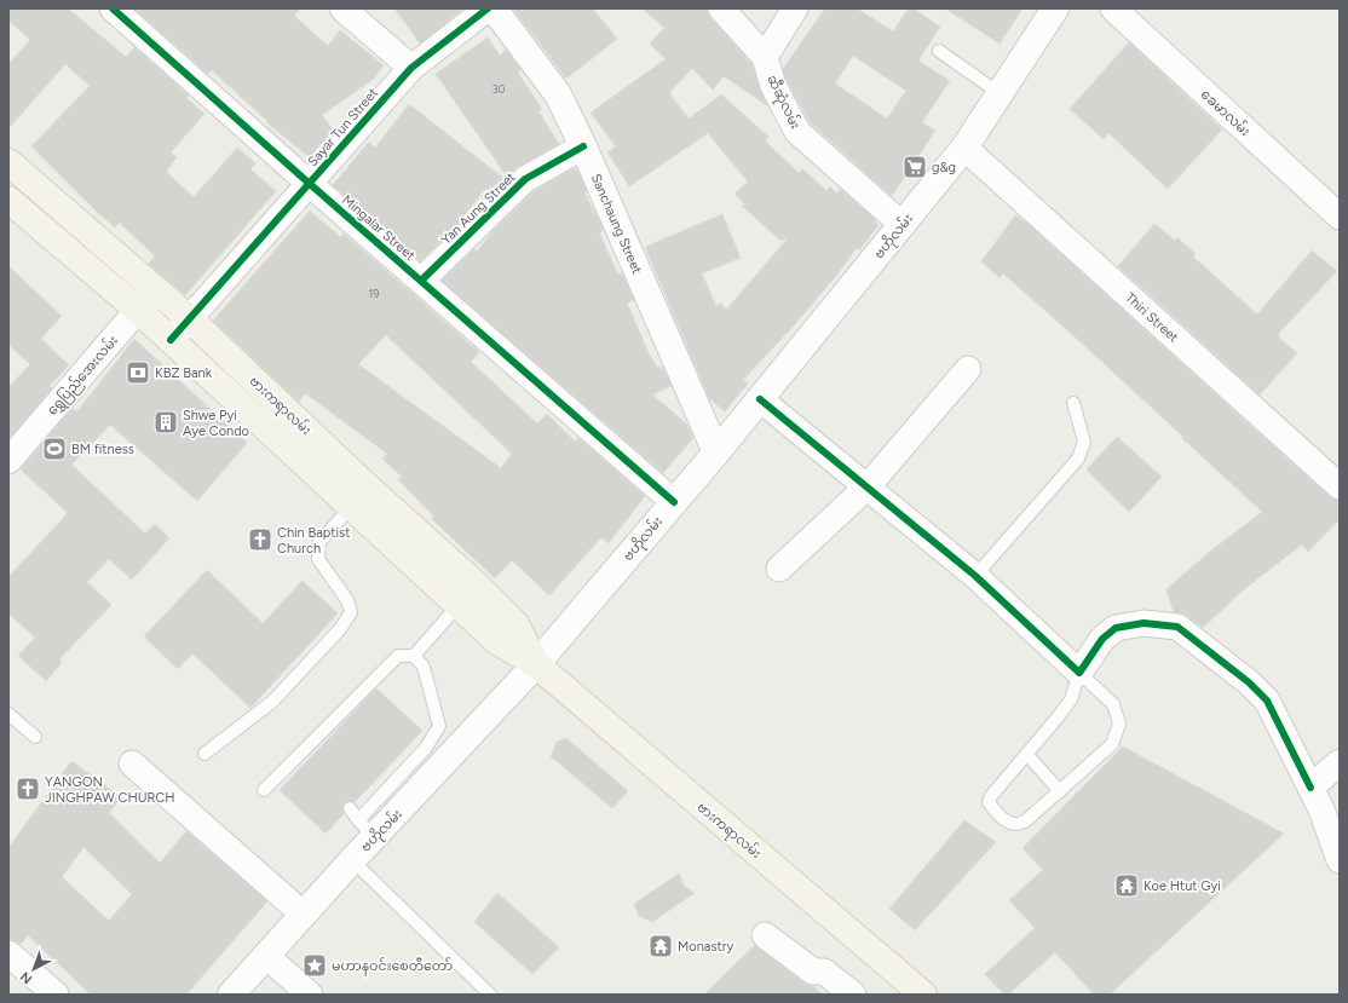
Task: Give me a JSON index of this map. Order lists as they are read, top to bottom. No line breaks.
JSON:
{"streets":{"main road":["Sanchaung Street","ဗဟိုလမ်း","ဗားကရာလမ်း"],"street":["ဆီဆုံလမ်း","ခေမာလမ်း","Sayar Tun Street","Yan Aung Street","Mingalar Street","Thiri Street","ရွှေပြည်အေးလမ်း"]},"crossings":[["ဆီဆုံလမ်း","ဗဟိုလမ်း"],["Sayar Tun Street","Mingalar Street"],["Sayar Tun Street","ဗားကရာလမ်း"],["Yan Aung Street","Sanchaung Street"],["Yan Aung Street","Mingalar Street"],["Sanchaung Street","ဗဟိုလမ်း"],["Mingalar Street","ဗဟိုလမ်း"],["ဗဟိုလမ်း","Thiri Street"],["ဗဟိုလမ်း","ဗားကရာလမ်း"],["ရွှေပြည်အေးလမ်း","ဗားကရာလမ်း"]],"places":{"supermarket":["g&g"],"bank":["KBZ Bank"],"building":["Shwe Pyi Aye Condo"],"sports":["BM fitness"],"church":["Chin Baptist Church","YANGON JINGHPAW CHURCH"],"temple":["Koe Htut Gyi","Monastry"],"place":["မဟာနဝင်းစေတီတော်"]},"house_numbers":["30","19"],"north":"bottom left"}
